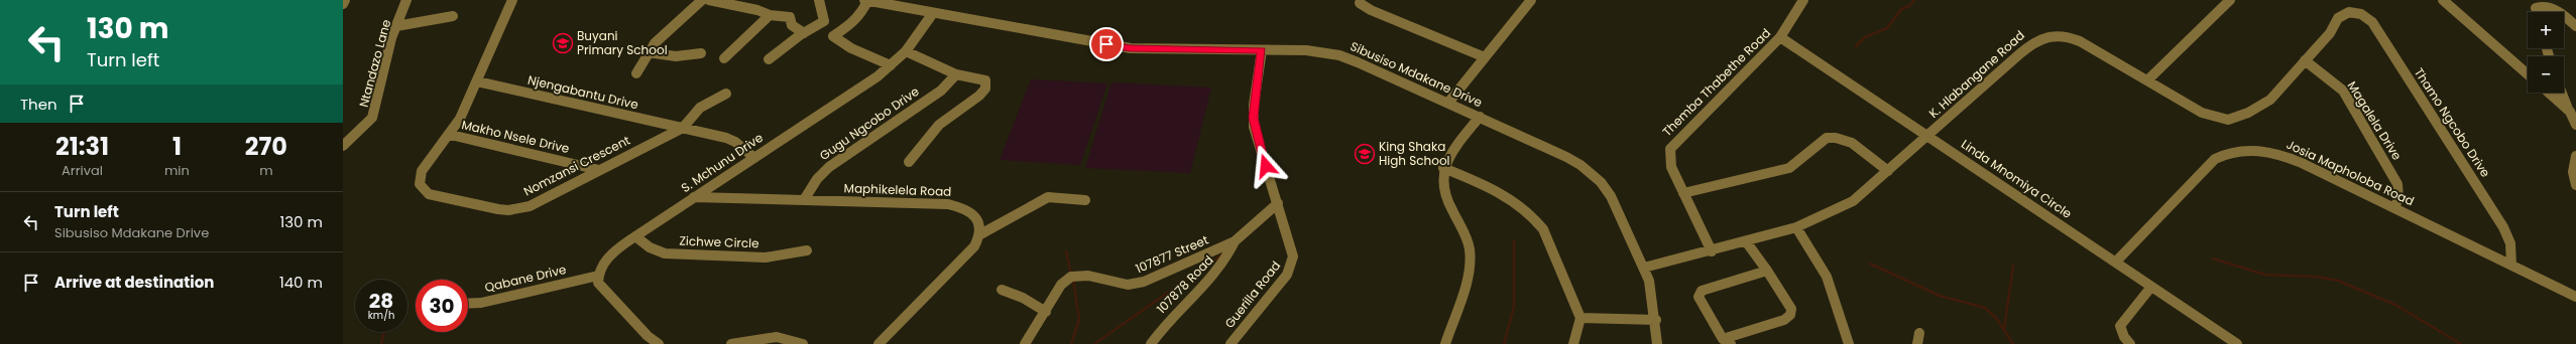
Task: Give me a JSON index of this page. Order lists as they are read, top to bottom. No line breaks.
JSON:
{"streets":{"street":["Ntandazo Lane","Sibusiso Mdakane Drive","K. Hlabangane Road","Themba Thabethe Road","Njengabantu Drive","Magalela Drive","Thamo Ngcobo Drive","Gugu Ngcobo Drive","Makho Nsele Drive","S. Mchunu Drive","Nomzansi Crescent","Josia Mapholoba Road","Linda Mnomiya Circle","Maphikelela Road","Zichwe Circle","107877 Street","Qabane Drive","107878 Road","Guerilla Road"]},"crossings":[["Sibusiso Mdakane Drive","K. Hlabangane Road"],["Sibusiso Mdakane Drive","S. Mchunu Drive"],["Sibusiso Mdakane Drive","Guerilla Road"],["K. Hlabangane Road","Themba Thabethe Road"],["K. Hlabangane Road","Magalela Drive"],["K. Hlabangane Road","Thamo Ngcobo Drive"],["K. Hlabangane Road","Linda Mnomiya Circle"],["Themba Thabethe Road","Linda Mnomiya Circle"],["Njengabantu Drive","Nomzansi Crescent"],["Magalela Drive","Josia Mapholoba Road"],["Thamo Ngcobo Drive","Josia Mapholoba Road"],["Gugu Ngcobo Drive","Maphikelela Road"],["Makho Nsele Drive","Nomzansi Crescent"],["S. Mchunu Drive","Maphikelela Road"],["S. Mchunu Drive","Zichwe Circle"],["S. Mchunu Drive","Qabane Drive"],["Josia Mapholoba Road","Linda Mnomiya Circle"],["107877 Street","107878 Road"],["107877 Street","Guerilla Road"]],"places":{"school or university":["Buyani Primary School","King Shaka High School"]},"page":{"turn":["130 m","Turn left"],"map_buttons":["+","−"],"then":"Then","eta":["21:31","Arrival","1","min","270","m"],"list":[{"name":"Turn left","note":"Sibusiso Mdakane Drive","value":"130 m"},{"name":"Arrive at destination","value":"140 m"}],"speed":"28 km/h","limit":"30"}}
